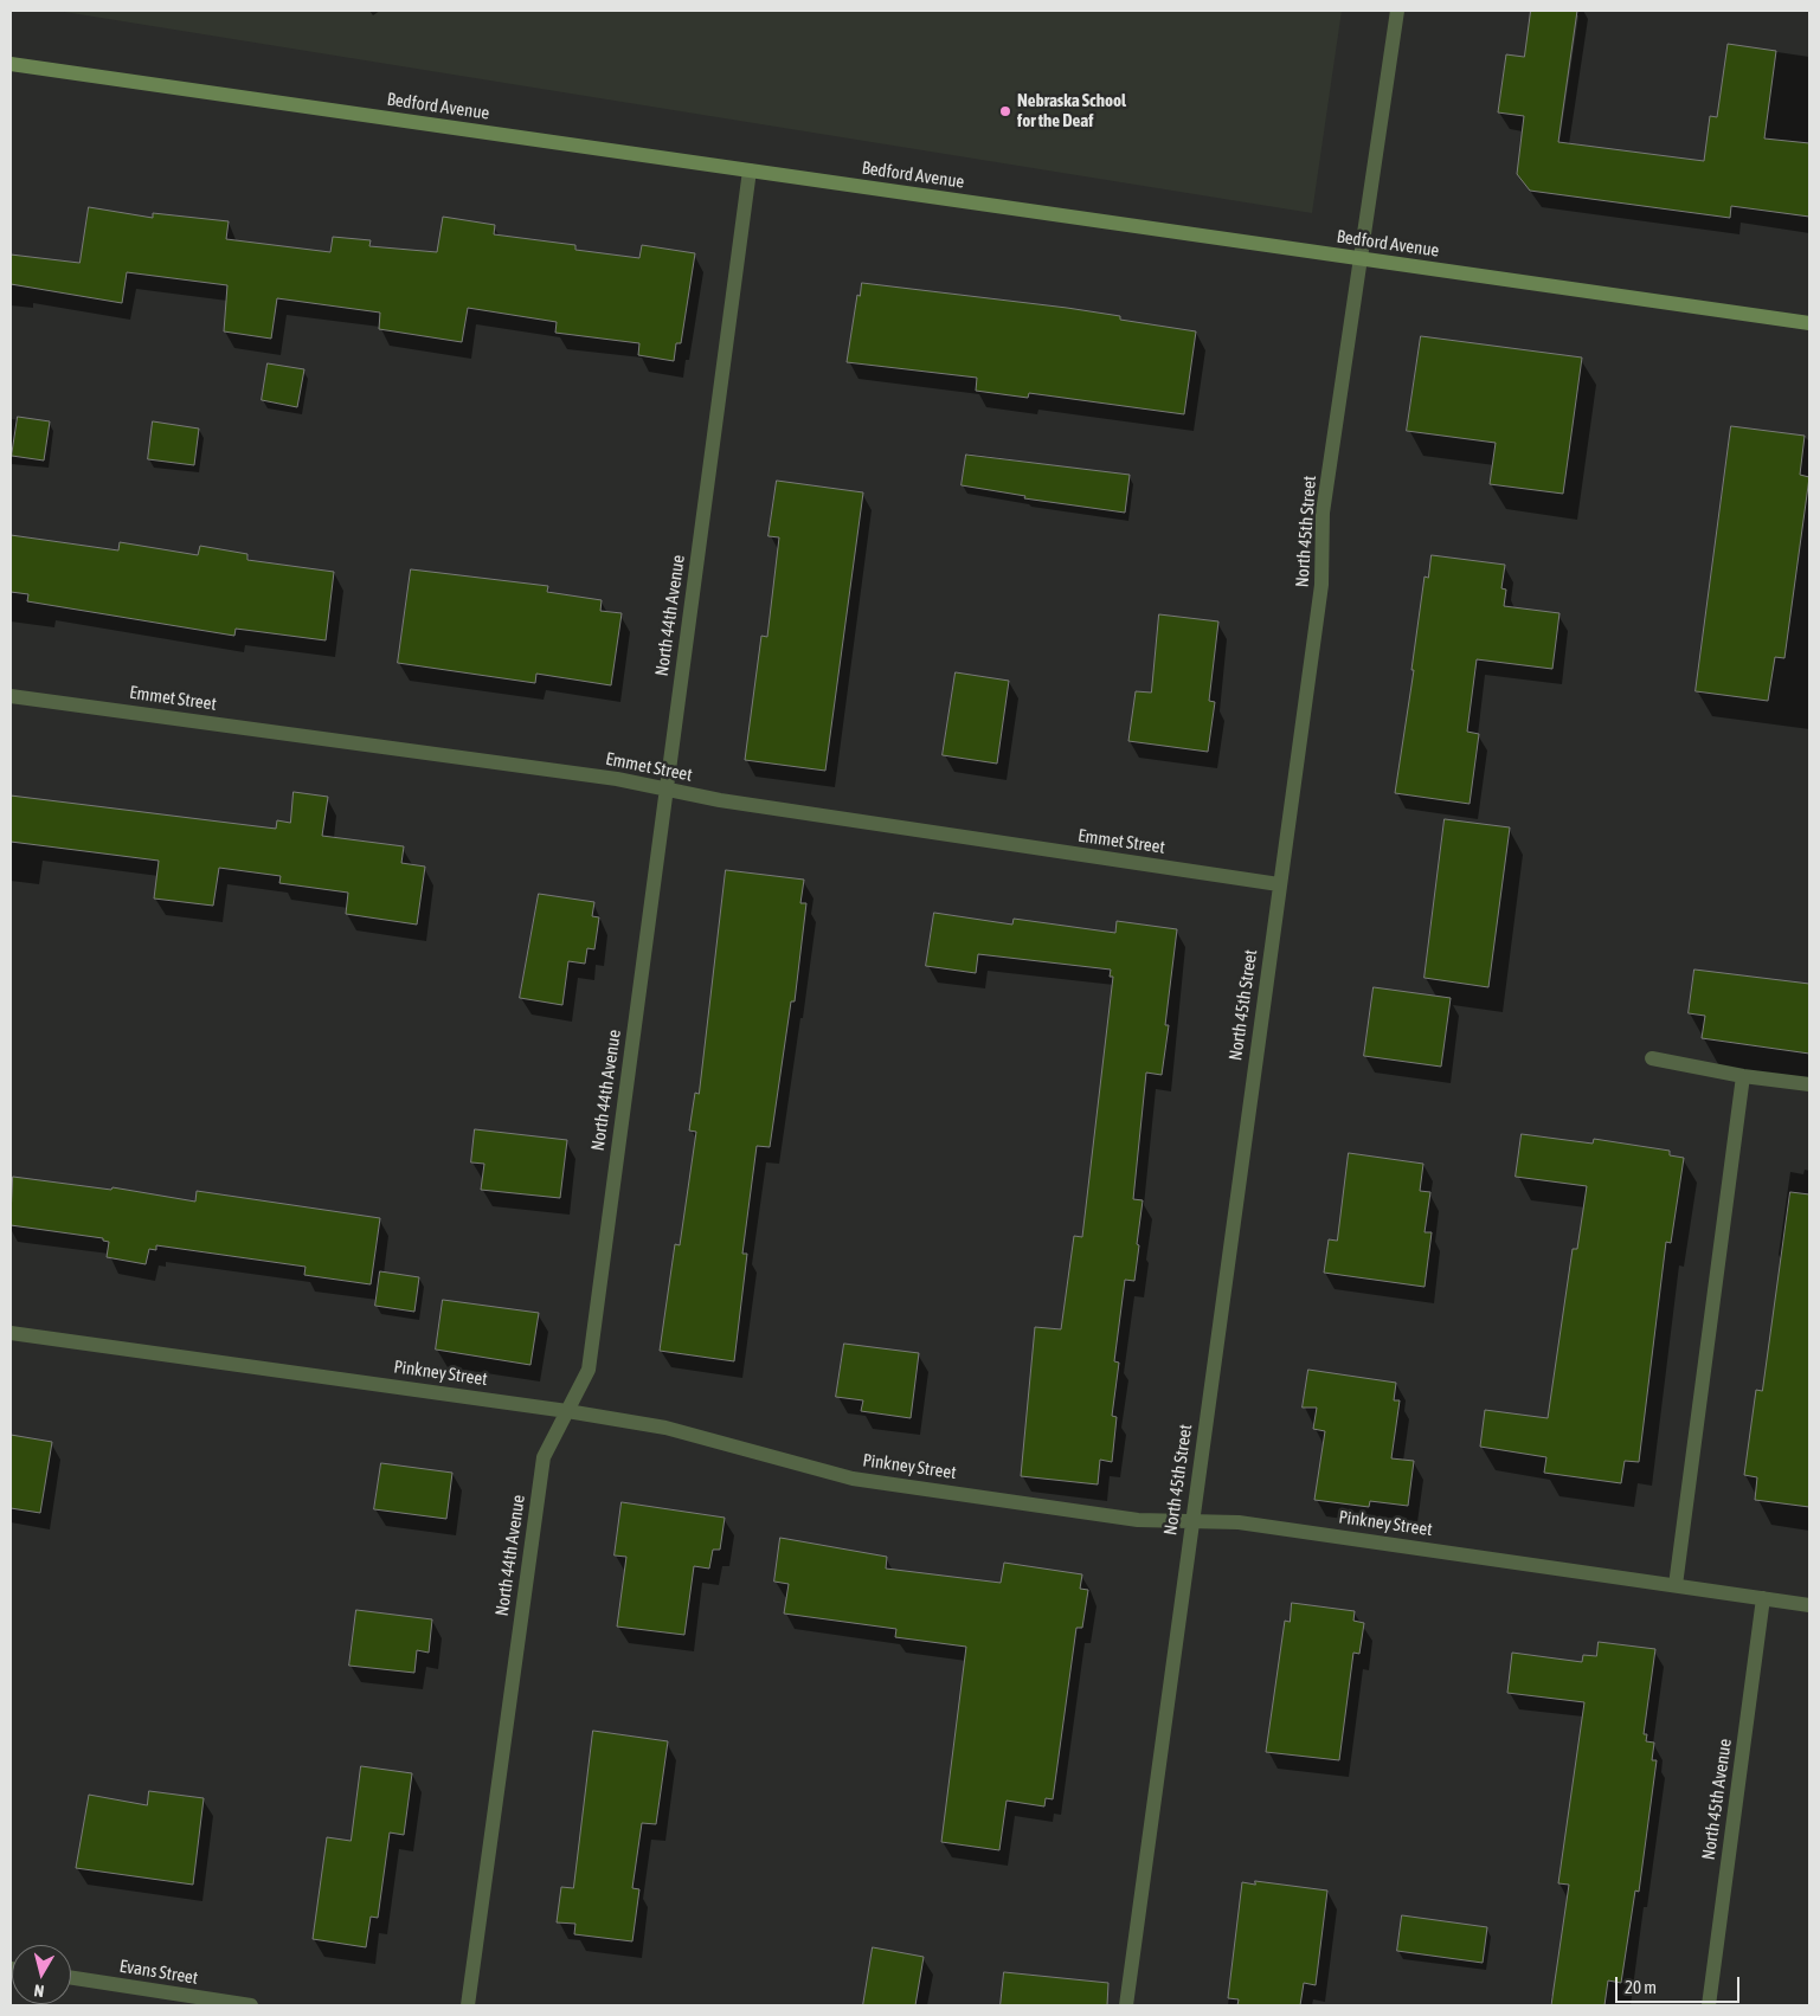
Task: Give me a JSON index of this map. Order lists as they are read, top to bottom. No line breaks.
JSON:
{"streets":{"street":["Bedford Avenue","North 45th Street","North 44th Avenue","Emmet Street","Pinkney Street","North 45th Avenue","Evans Street"]},"crossings":[["Bedford Avenue","North 45th Street"],["Bedford Avenue","North 44th Avenue"],["North 45th Street","Emmet Street"],["North 45th Street","Pinkney Street"],["North 44th Avenue","Emmet Street"],["North 44th Avenue","Pinkney Street"],["Pinkney Street","North 45th Avenue"]],"places":["Nebraska School for the Deaf"],"scale_bar":"20 m","north":"bottom"}
